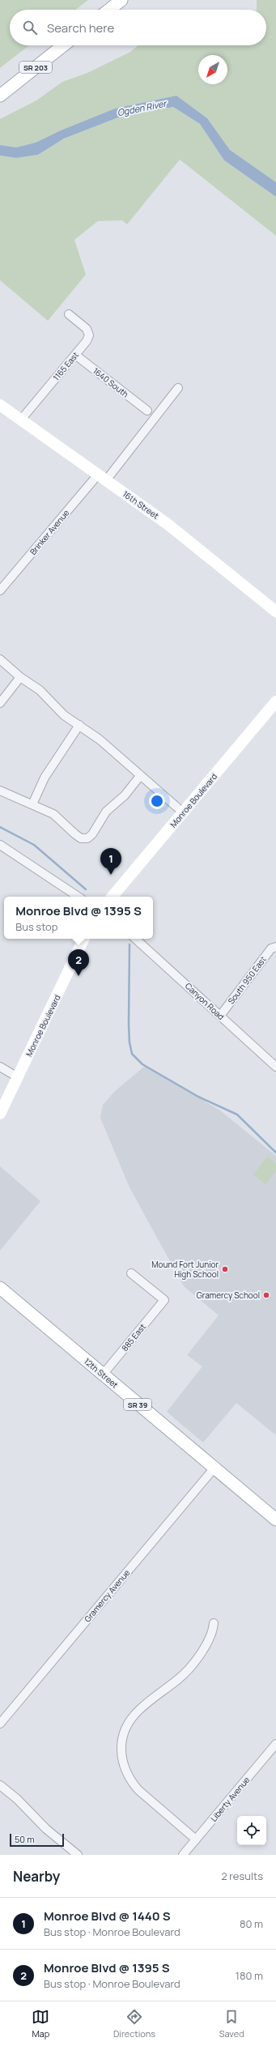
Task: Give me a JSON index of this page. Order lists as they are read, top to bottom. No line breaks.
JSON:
{"streets":{"main road":["SR 203","16th Street","Monroe Boulevard","12th Street","SR 39"],"street":["1165 East","1640 South","Brinker Avenue","South 950 East","Canyon Road","885 East","Gramercy Avenue","Liberty Avenue"]},"crossings":[["1165 East","1640 South"],["1165 East","16th Street"],["16th Street","Brinker Avenue"],["South 950 East","Canyon Road"],["885 East","12th Street"],["12th Street","Gramercy Avenue"]],"water":["Ogden River"],"places":["Mound Fort Junior High School","Gramercy School"],"scale_bar":"50 m","north":"bottom left","page":{"search":"Search here","pins":["1","2"],"popup":["Monroe Blvd @ 1395 S","Bus stop"],"scale":"50 m","heading":["Nearby","2 results"],"list":[{"mark":"1","name":"Monroe Blvd @ 1440 S","note":"Bus stop · Monroe Boulevard","value":"80 m"},{"mark":"2","name":"Monroe Blvd @ 1395 S","note":"Bus stop · Monroe Boulevard","value":"180 m"}],"nav":["Map","Directions","Saved"]}}
